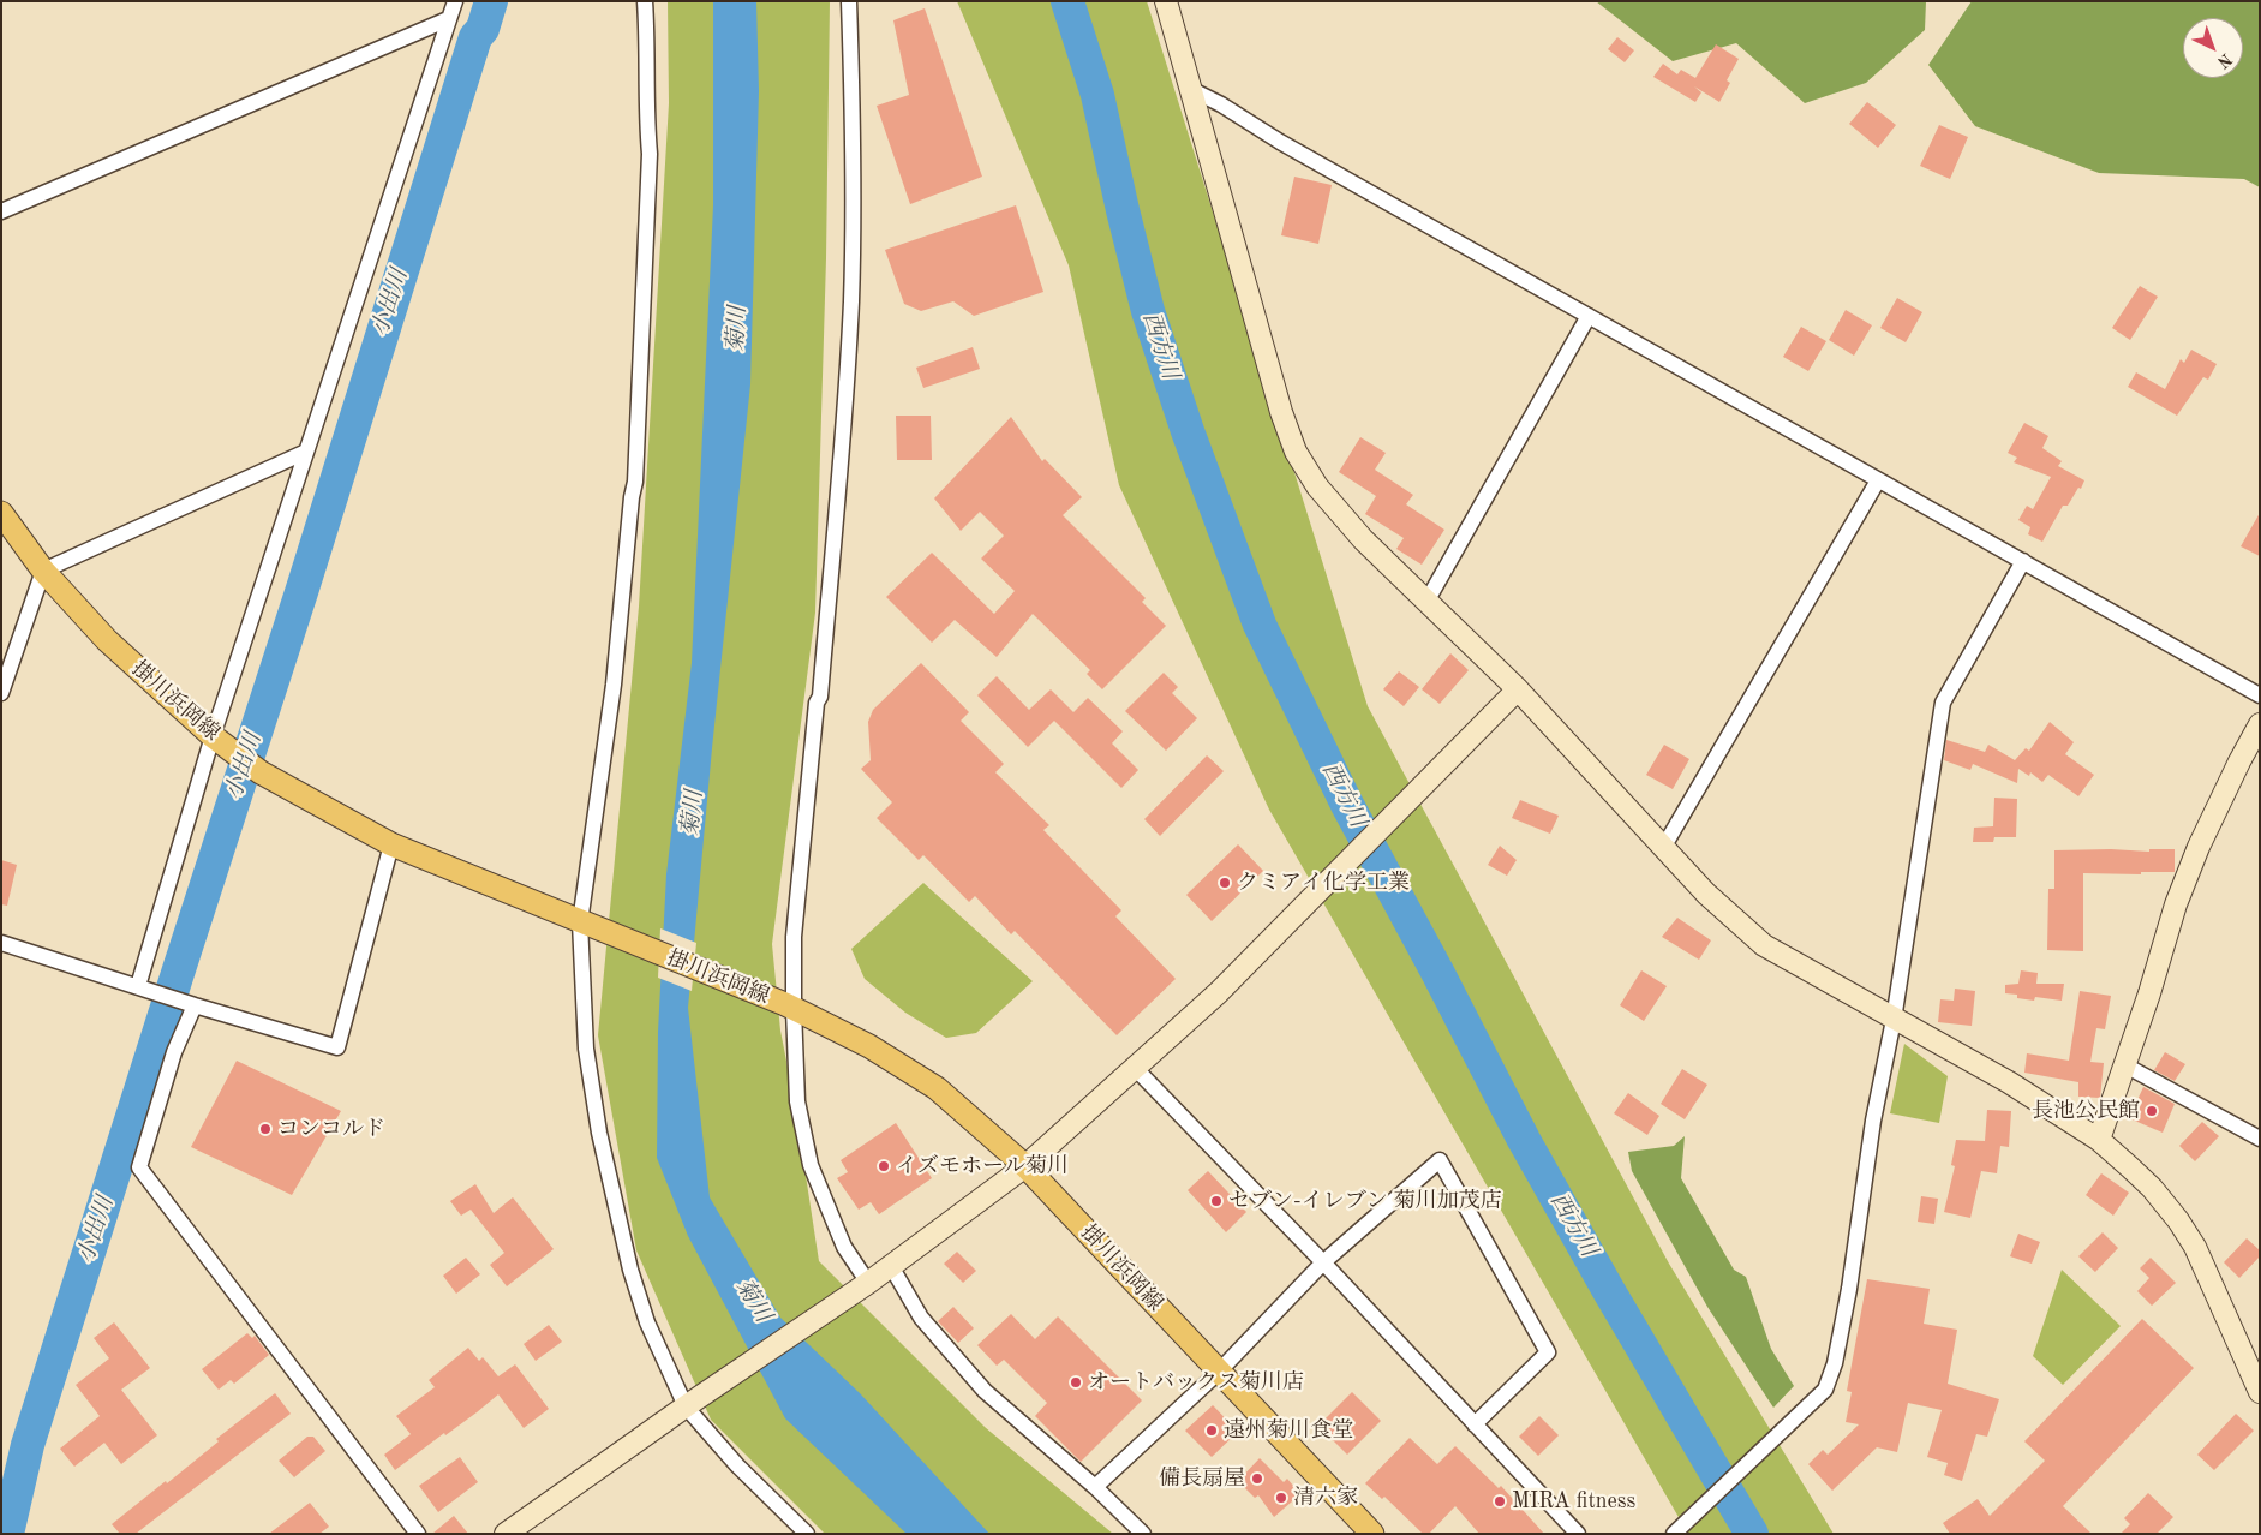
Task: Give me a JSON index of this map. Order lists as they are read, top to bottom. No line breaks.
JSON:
{"streets":{"main road":["掛川浜岡線"]},"water":["小出川","菊川","西方川"],"places":["クミアイ化学工業","長池公民館","コンコルド","イズモホール菊川","セブン-イレブン 菊川加茂店","オートバックス菊川店","遠州菊川食堂","備長扇屋","清六家","MIRA fitness"],"north":"bottom right"}
